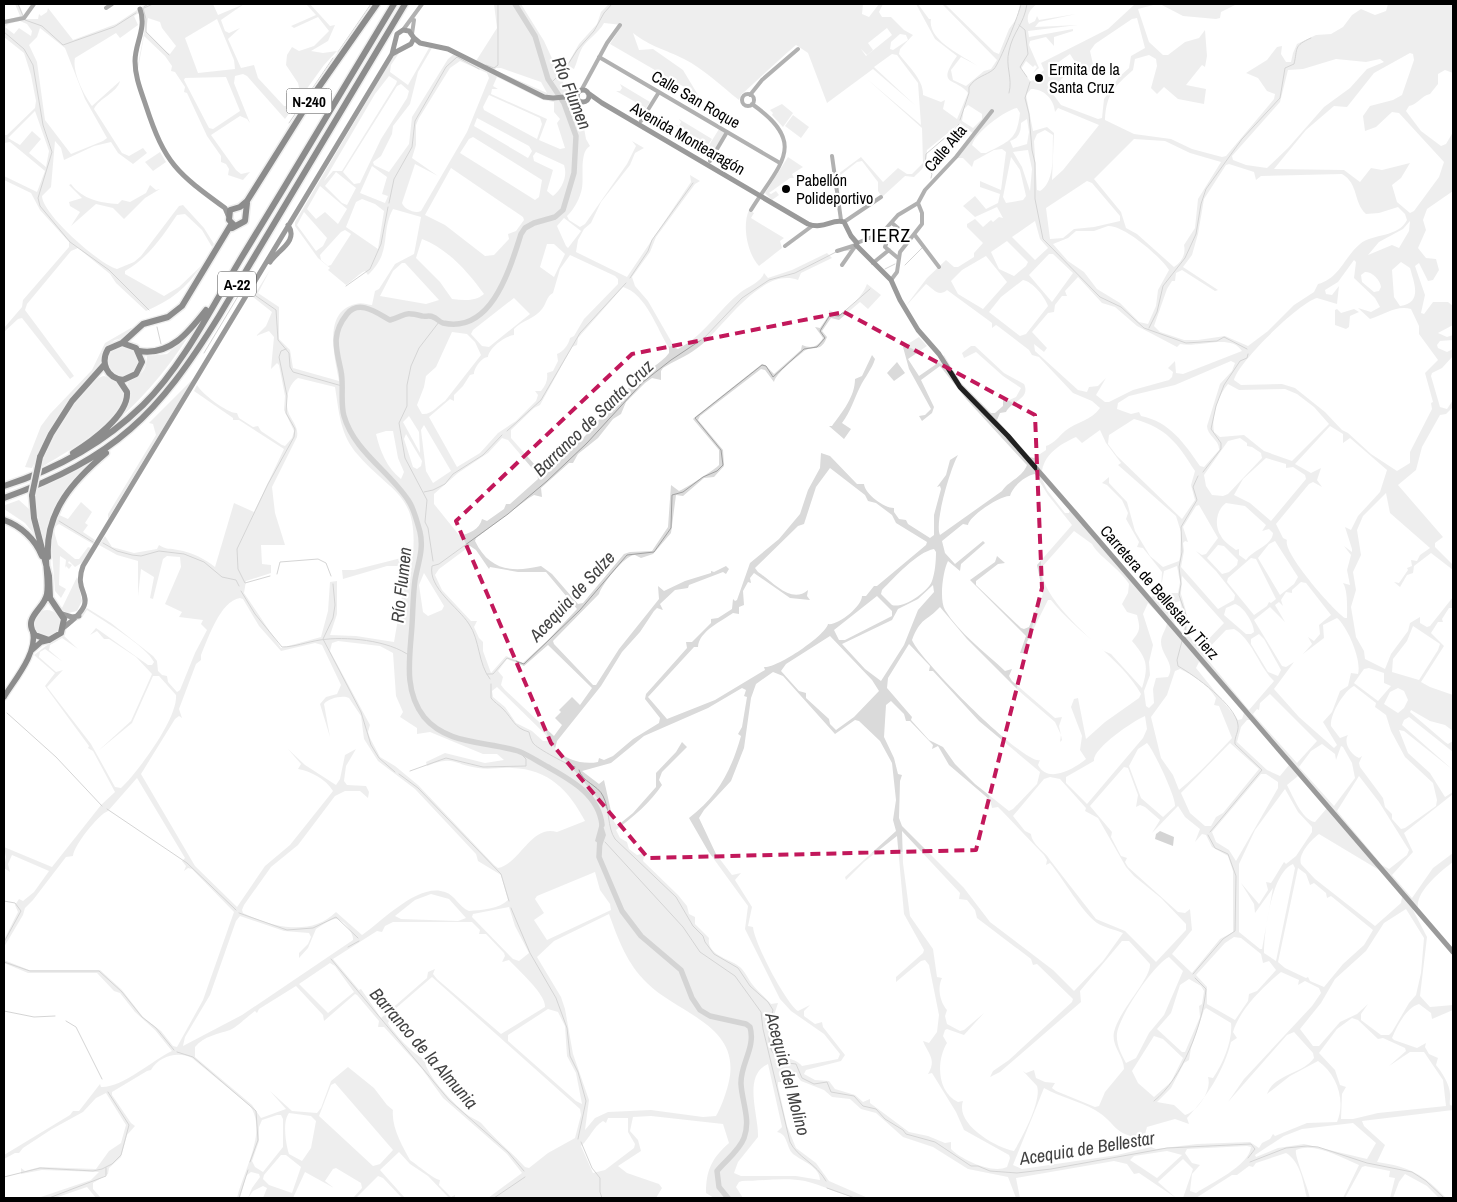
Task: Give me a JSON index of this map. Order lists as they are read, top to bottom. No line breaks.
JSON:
{"streets":{"highway":["N-240","A-22"],"street":["Calle San Roque","Avenida Montearagón","Calle Alta","Carretera de Bellestar y Tierz"]},"districts":["TIERZ"],"water":["Río Flumen","Barranco de Santa Cruz","Acequia de Salze","Barranco de la Almunia","Acequia del Molino","Acequia de Bellestar"],"places":["Ermita de la Santa Cruz","Pabellón Polideportivo"]}
